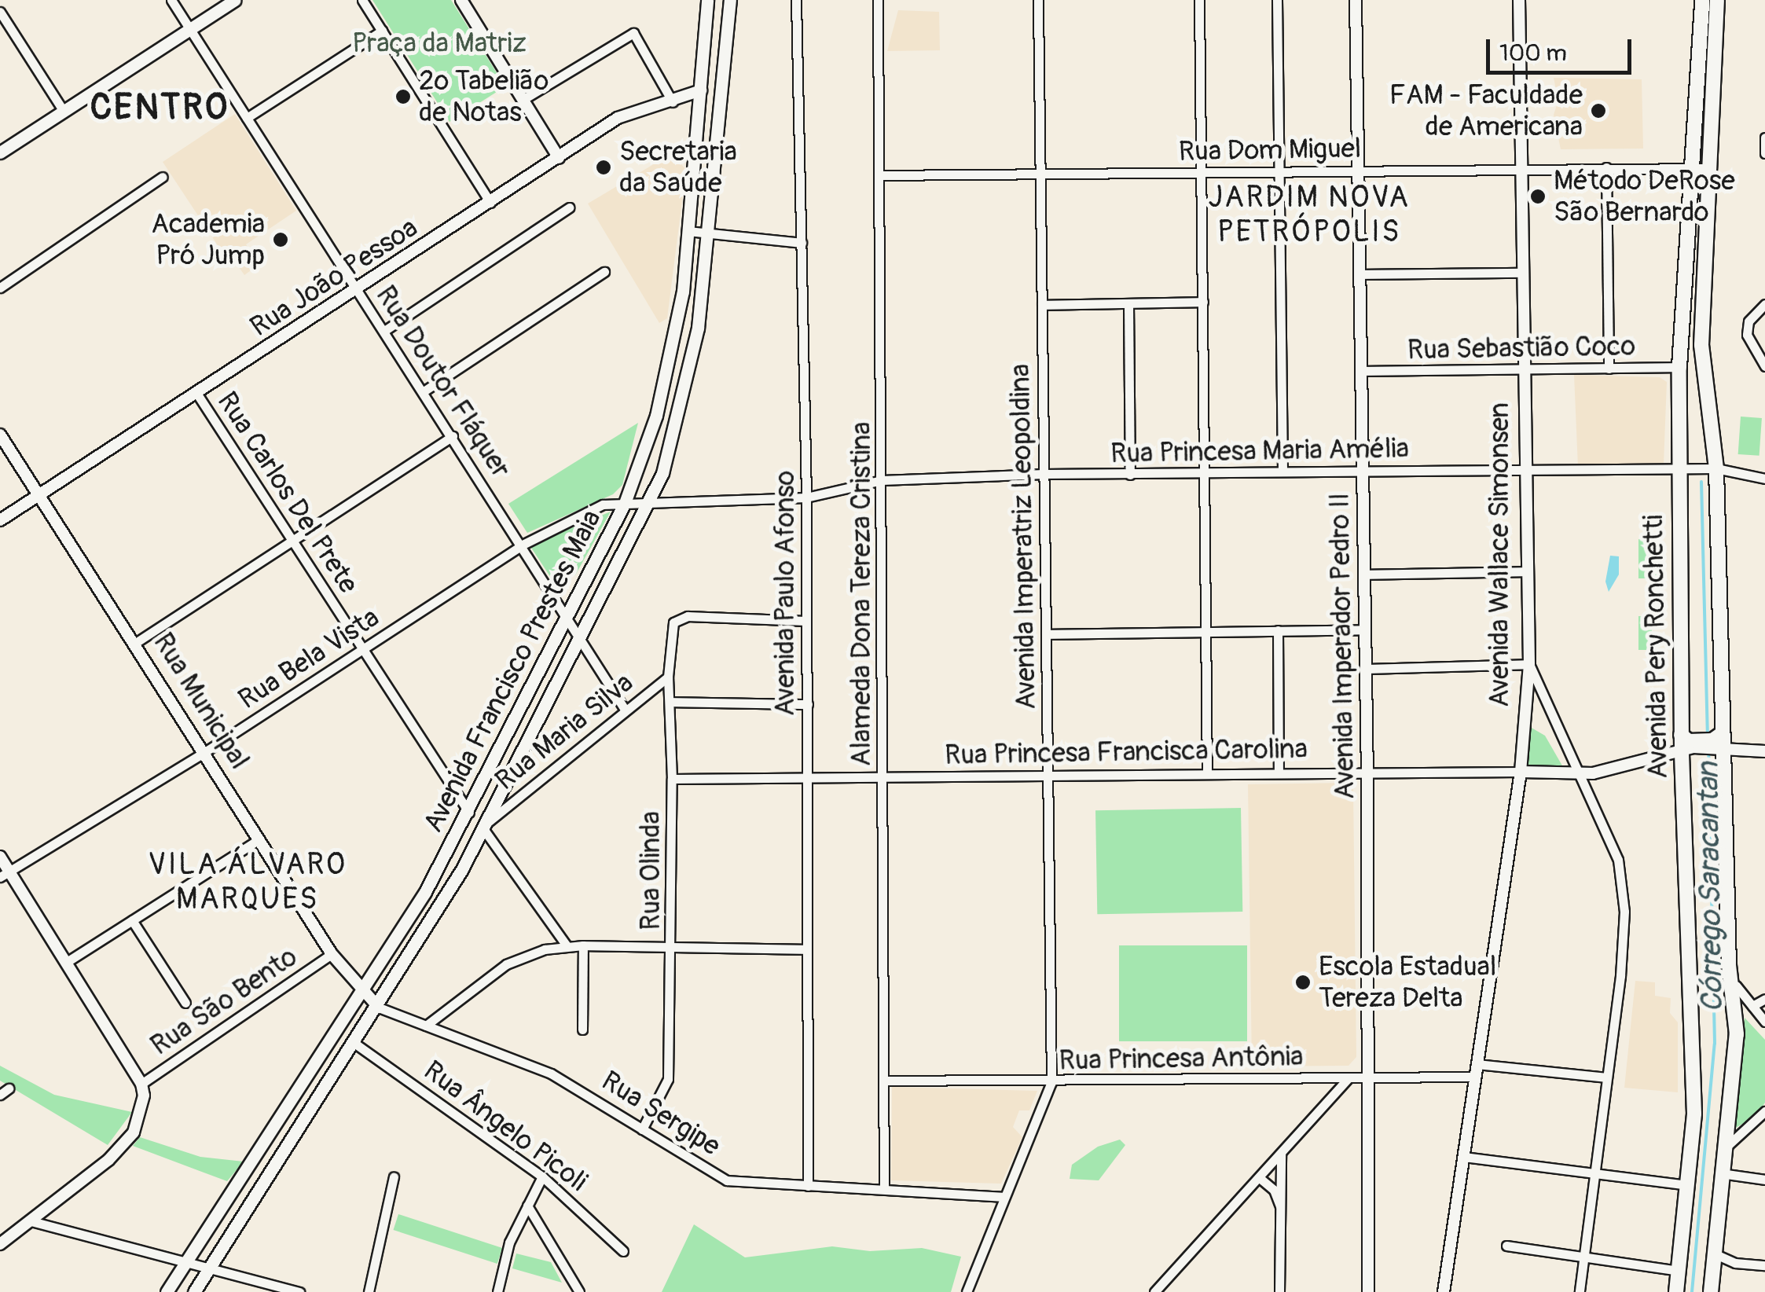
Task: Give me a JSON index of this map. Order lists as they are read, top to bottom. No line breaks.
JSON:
{"streets":{"main road":["Avenida Pery Ronchetti","Avenida Francisco Prestes Maia"],"street":["Rua Dom Miguel","Rua João Pessoa","Rua Sebastião Coco","Rua Doutor Fláquer","Rua Princesa Maria Amélia","Rua Carlos Del Prete","Avenida Imperatriz Leopoldina","Avenida Wallace Simonsen","Avenida Paulo Afonso","Alameda Dona Tereza Cristina","Avenida Imperador Pedro II","Rua Bela Vista","Rua Municipal","Rua Maria Silva","Rua Princesa Francisca Carolina","Rua Olinda","Rua São Bento","Rua Princesa Antônia","Rua Sergipe","Rua Ângelo Picoli"]},"crossings":[["Rua Dom Miguel","Avenida Imperatriz Leopoldina"],["Rua Dom Miguel","Avenida Wallace Simonsen"],["Rua Dom Miguel","Alameda Dona Tereza Cristina"],["Rua Dom Miguel","Avenida Imperador Pedro II"],["Rua Dom Miguel","Avenida Pery Ronchetti"],["Rua João Pessoa","Rua Doutor Fláquer"],["Rua João Pessoa","Rua Carlos Del Prete"],["Rua João Pessoa","Avenida Francisco Prestes Maia"],["Rua João Pessoa","Rua Municipal"],["Rua Sebastião Coco","Avenida Wallace Simonsen"],["Rua Sebastião Coco","Avenida Imperador Pedro II"],["Rua Sebastião Coco","Avenida Pery Ronchetti"],["Rua Doutor Fláquer","Rua Bela Vista"],["Rua Doutor Fláquer","Avenida Francisco Prestes Maia"],["Rua Doutor Fláquer","Rua Maria Silva"],["Rua Princesa Maria Amélia","Avenida Imperatriz Leopoldina"],["Rua Princesa Maria Amélia","Avenida Wallace Simonsen"],["Rua Princesa Maria Amélia","Avenida Paulo Afonso"],["Rua Princesa Maria Amélia","Alameda Dona Tereza Cristina"],["Rua Princesa Maria Amélia","Avenida Imperador Pedro II"],["Rua Princesa Maria Amélia","Avenida Pery Ronchetti"],["Rua Princesa Maria Amélia","Rua Bela Vista"],["Rua Princesa Maria Amélia","Avenida Francisco Prestes Maia"],["Rua Carlos Del Prete","Rua Bela Vista"],["Rua Carlos Del Prete","Avenida Francisco Prestes Maia"],["Avenida Imperatriz Leopoldina","Rua Princesa Francisca Carolina"],["Avenida Imperatriz Leopoldina","Rua Princesa Antônia"],["Avenida Imperatriz Leopoldina","Rua Sergipe"],["Avenida Wallace Simonsen","Rua Princesa Francisca Carolina"],["Avenida Wallace Simonsen","Rua Princesa Antônia"],["Avenida Paulo Afonso","Rua Princesa Francisca Carolina"],["Avenida Paulo Afonso","Rua Olinda"],["Avenida Paulo Afonso","Rua Sergipe"],["Alameda Dona Tereza Cristina","Rua Princesa Francisca Carolina"],["Alameda Dona Tereza Cristina","Rua Princesa Antônia"],["Alameda Dona Tereza Cristina","Rua Sergipe"],["Avenida Imperador Pedro II","Rua Princesa Francisca Carolina"],["Avenida Imperador Pedro II","Rua Princesa Antônia"],["Avenida Pery Ronchetti","Rua Princesa Francisca Carolina"],["Rua Bela Vista","Avenida Francisco Prestes Maia"],["Rua Bela Vista","Rua Municipal"],["Avenida Francisco Prestes Maia","Rua Municipal"],["Avenida Francisco Prestes Maia","Rua Maria Silva"],["Avenida Francisco Prestes Maia","Rua Sergipe"],["Avenida Francisco Prestes Maia","Rua Ângelo Picoli"],["Rua Municipal","Rua São Bento"],["Rua Municipal","Rua Sergipe"],["Rua Maria Silva","Rua Olinda"],["Rua Princesa Francisca Carolina","Rua Olinda"],["Rua Olinda","Rua Sergipe"]],"districts":["CENTRO","JARDIM NOVA PETRÓPOLIS","VILA ÁLVARO MARQUES"],"water":["Córrego Saracantan"],"parks":["Praça da Matriz"],"places":["2º Tabelião de Notas","FAM - Faculdade de Americana","Secretaria da Saúde","Método DeRose São Bernardo","Academia Pró Jump","Escola Estadual Tereza Delta"],"scale_bar":"100 m"}
